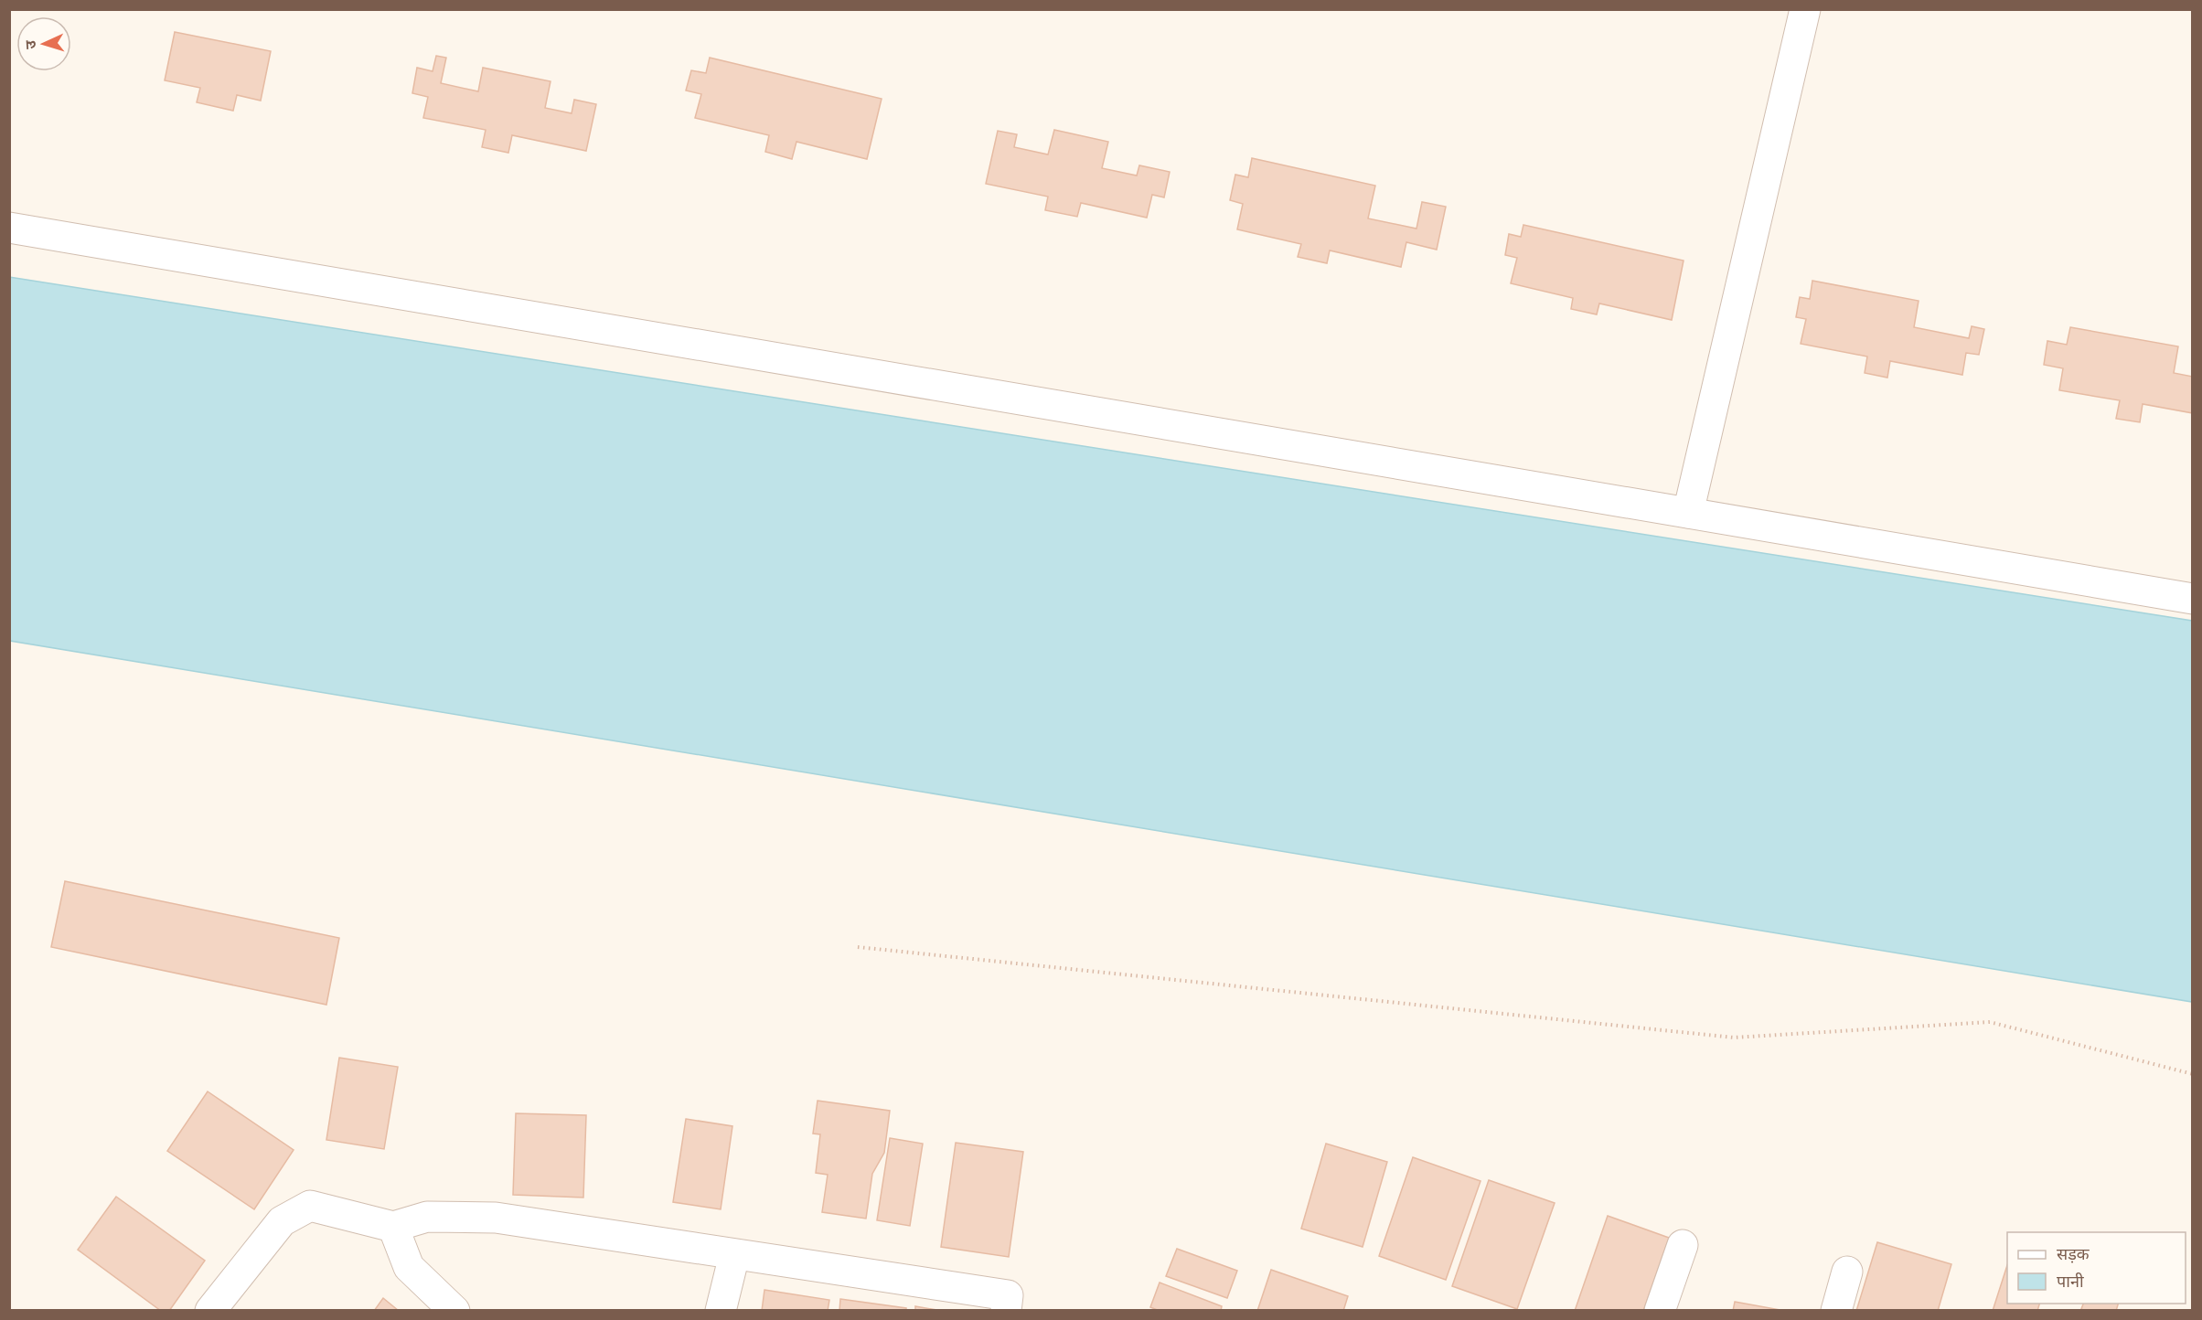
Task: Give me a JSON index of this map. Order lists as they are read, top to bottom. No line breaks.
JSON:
{"legend":["सड़क","पानी"],"north":"left"}
